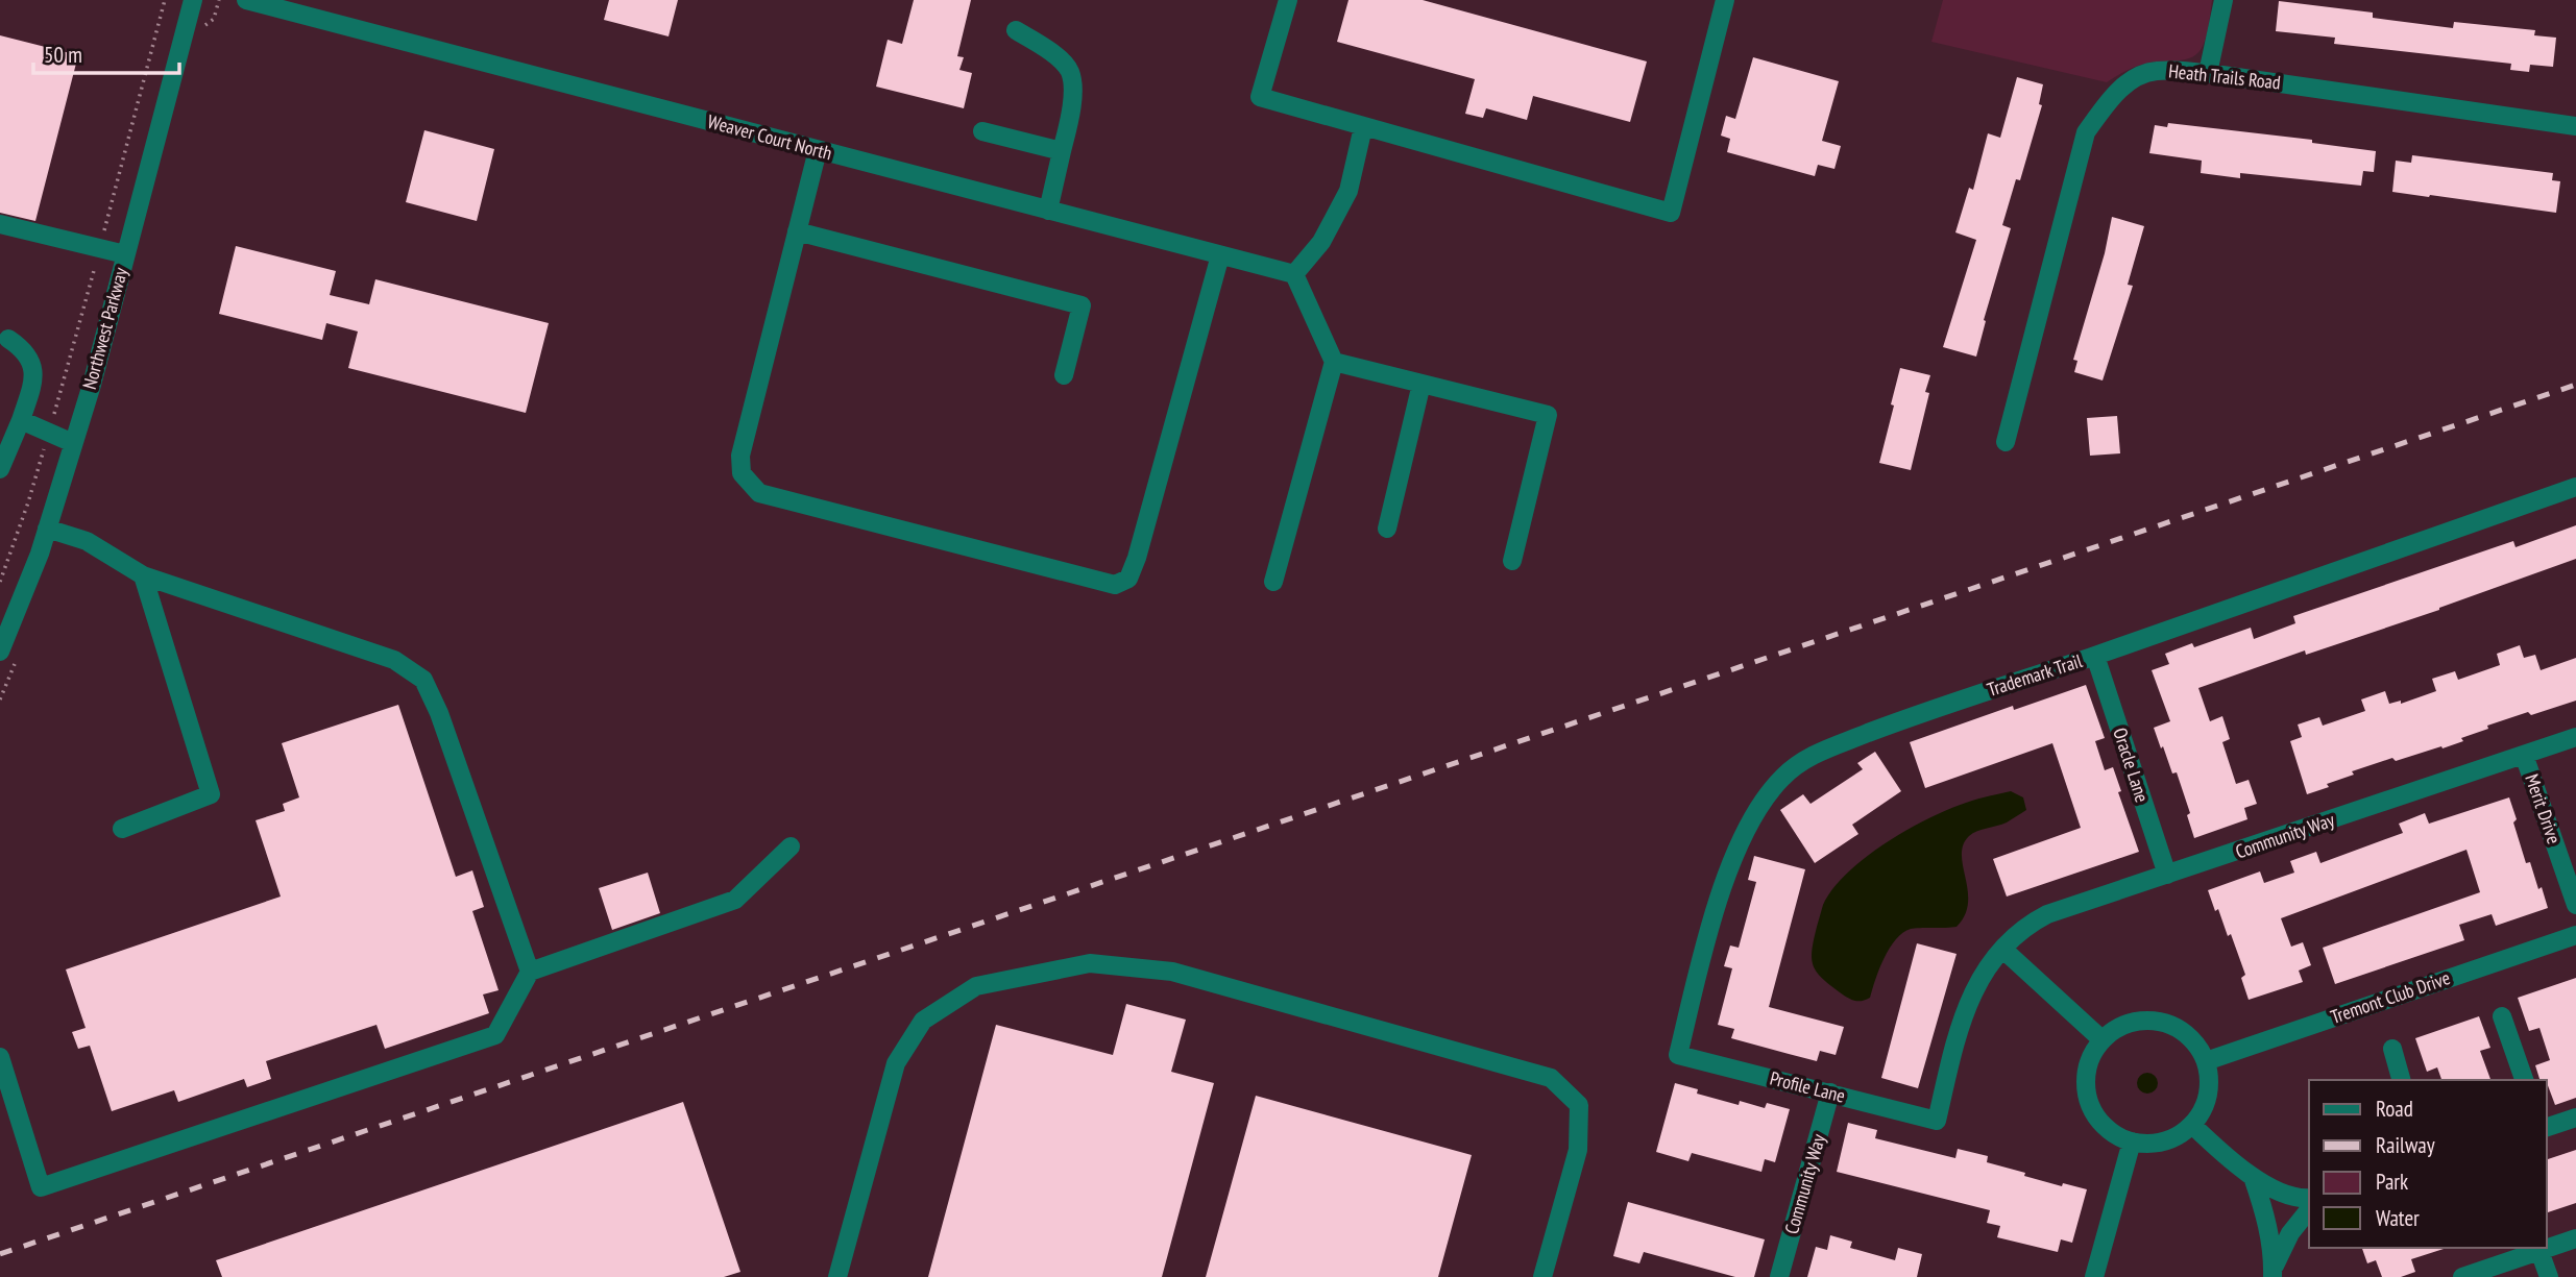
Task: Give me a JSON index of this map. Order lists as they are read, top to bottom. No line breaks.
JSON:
{"streets":{"street":["Heath Trails Road","Weaver Court North","Northwest Parkway","Trademark Trail","Oracle Lane","Merit Drive","Community Way","Tremont Club Drive","Profile Lane"]},"crossings":[["Trademark Trail","Oracle Lane"],["Trademark Trail","Profile Lane"],["Oracle Lane","Community Way"],["Merit Drive","Community Way"],["Community Way","Profile Lane"]],"legend":["Road","Railway","Park","Water"],"scale_bar":"50 m"}
